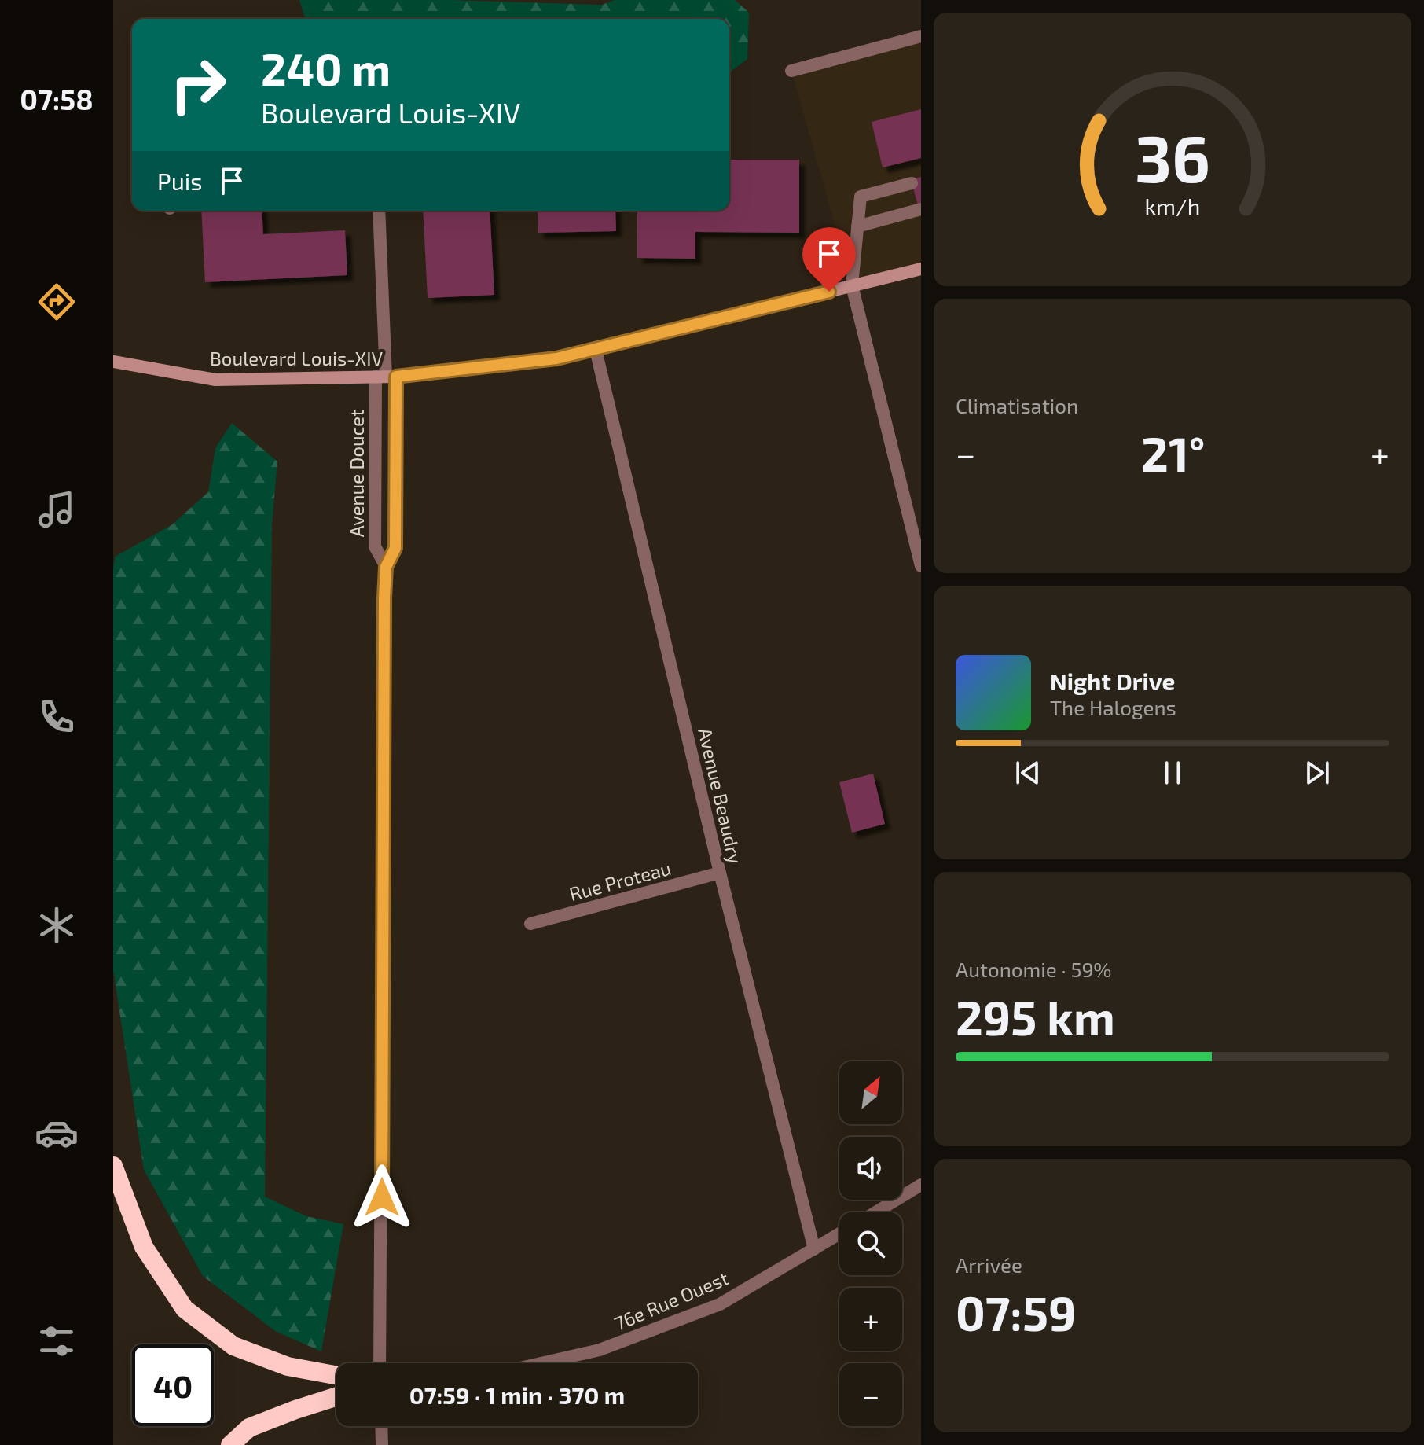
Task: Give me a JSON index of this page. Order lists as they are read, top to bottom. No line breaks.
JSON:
{"streets":{"main road":["Boulevard Louis-XIV"],"street":["Avenue Doucet","Avenue Beaudry","Rue Proteau","76e Rue Ouest"]},"crossings":[["Boulevard Louis-XIV","Avenue Doucet"],["Boulevard Louis-XIV","Avenue Beaudry"],["Avenue Beaudry","Rue Proteau"],["Avenue Beaudry","76e Rue Ouest"]],"north":"top right","page":{"tabs":"07:58","turn":["240 m","Boulevard Louis-XIV"],"then":"Puis","tile":["Climatisation",["Autonomie · 59%","295 km"],["Arrivée","07:59"]],"heat":["−","21°","+"],"song":["Night Drive","The Halogens"],"map_buttons":["+","−"],"limit":"40","trip":"07:59 · 1 min · 370 m","gauge":["36","km/h"]}}
